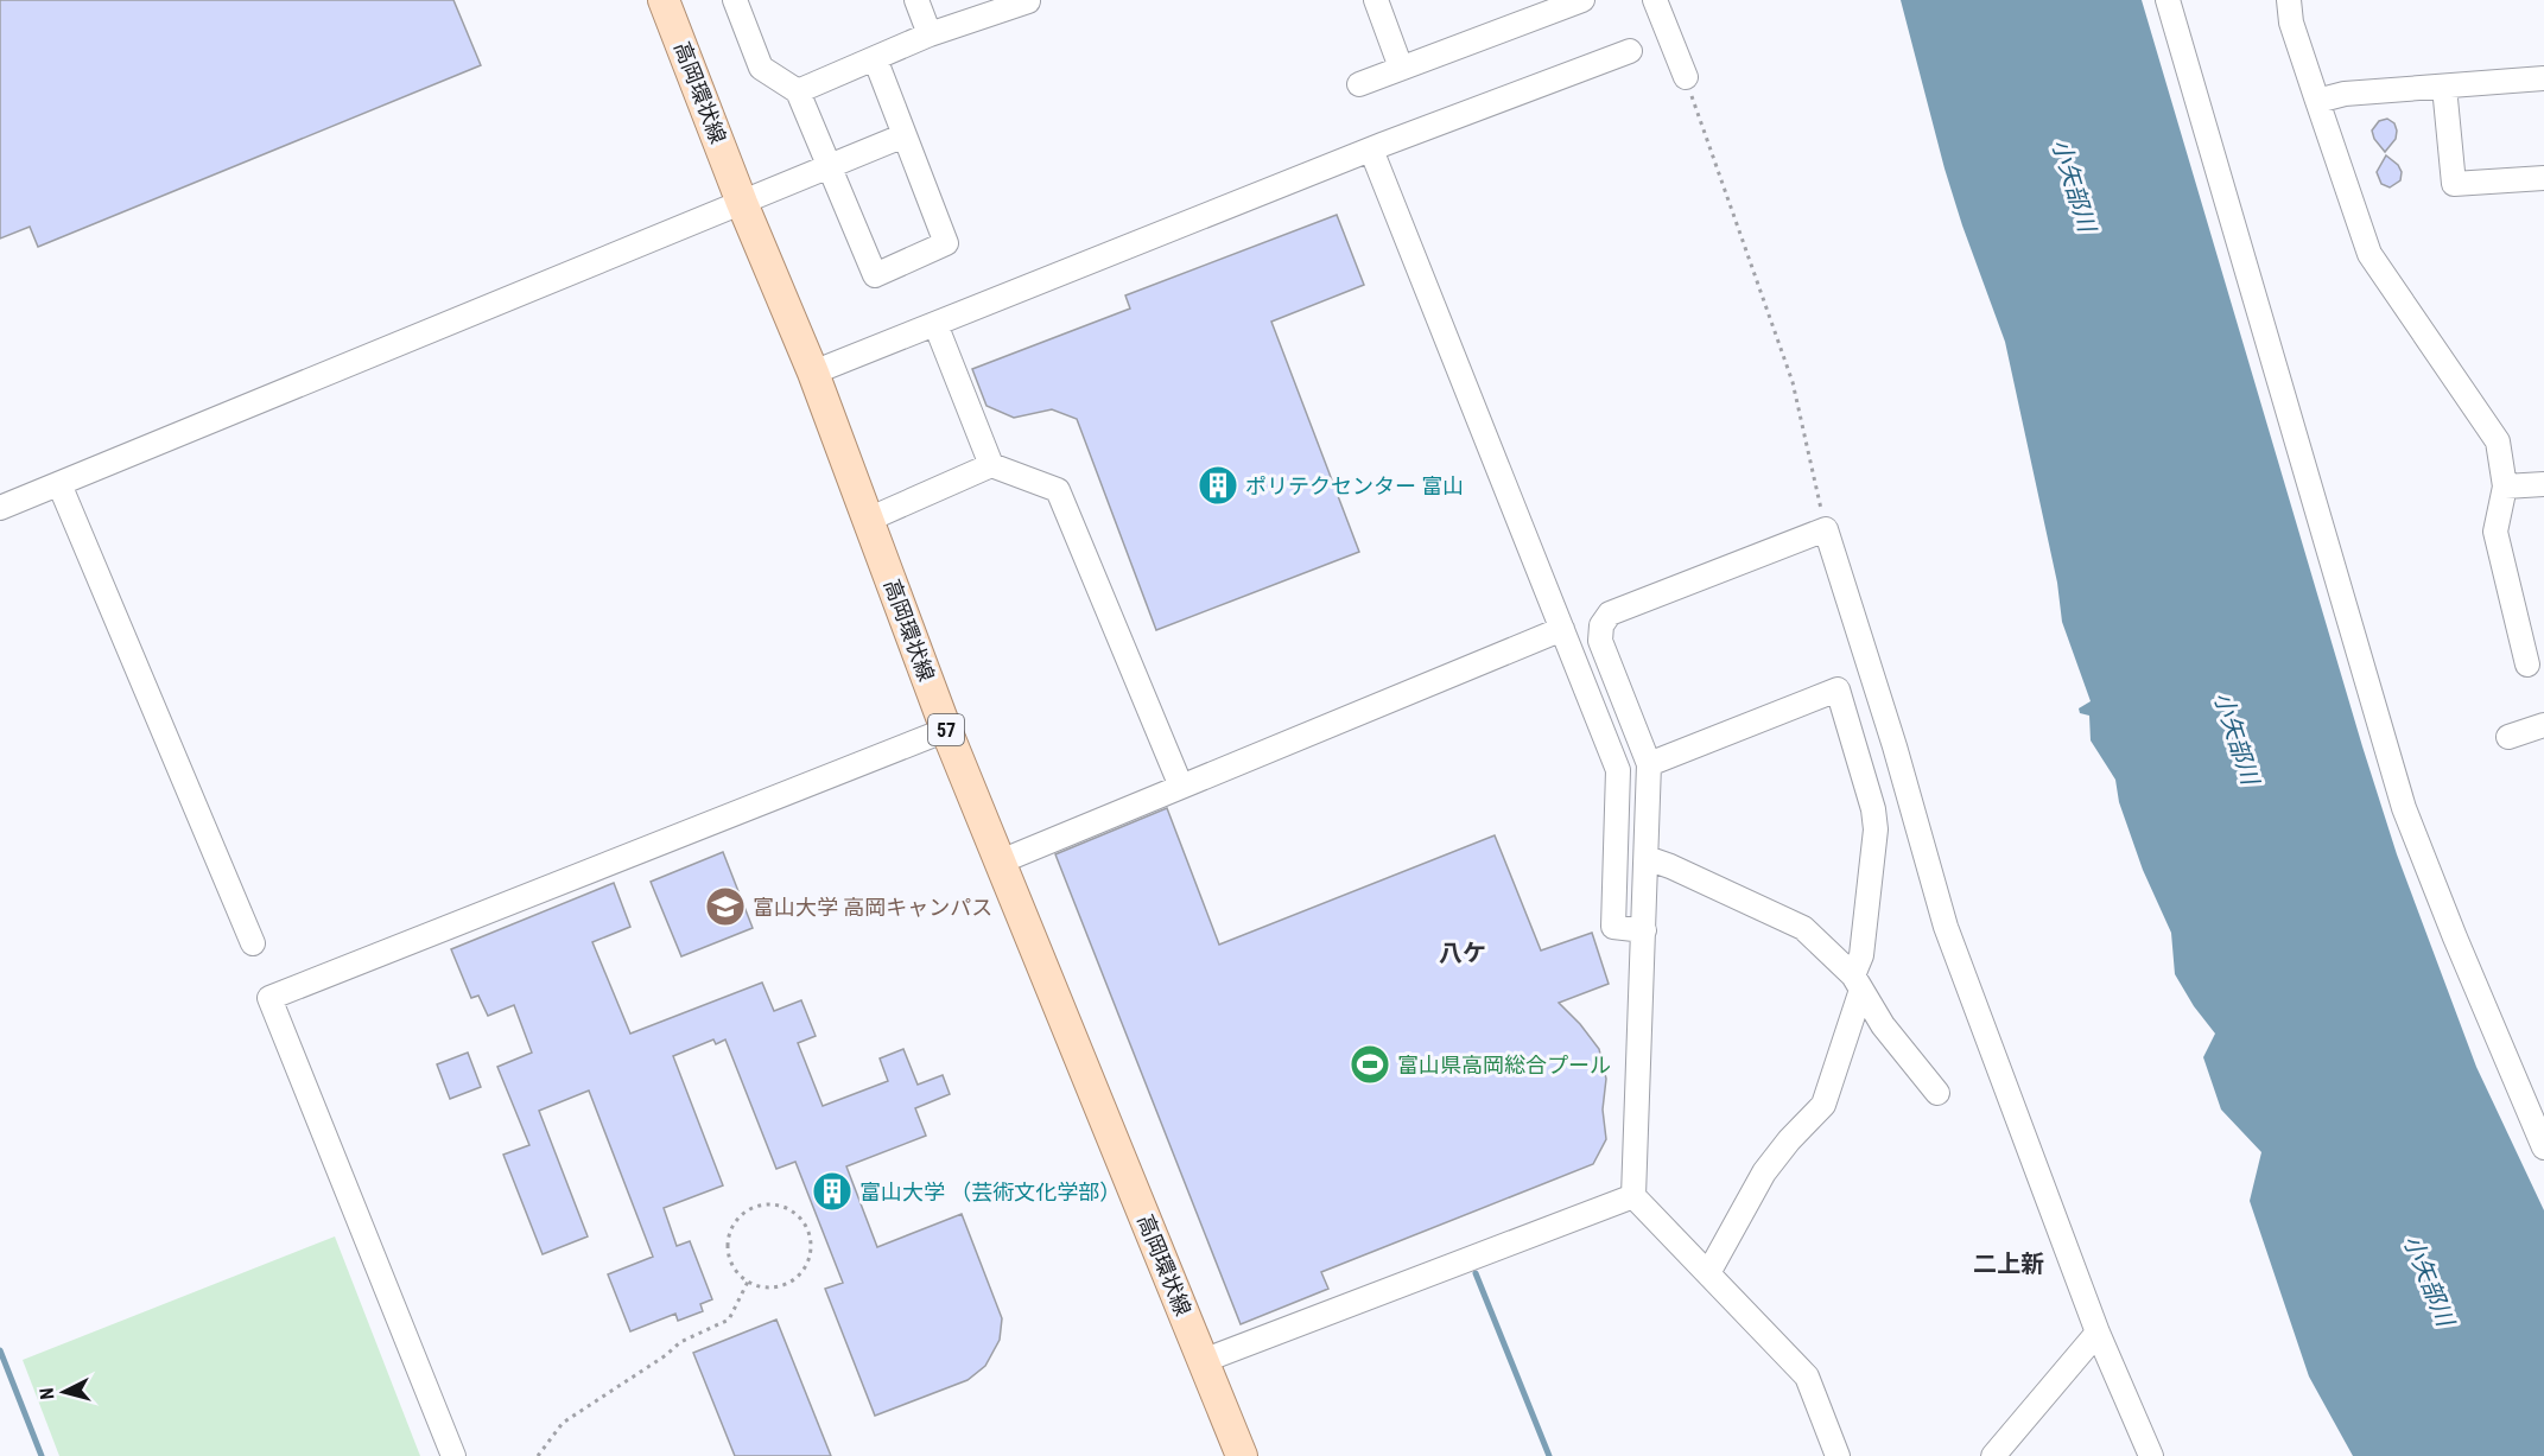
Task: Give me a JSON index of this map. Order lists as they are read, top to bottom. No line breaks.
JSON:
{"streets":{"main road":["高岡環状線","57"]},"districts":["八ケ","二上新"],"water":["小矢部川"],"places":{"building":["ポリテクセンター 富山","富山大学 （芸術文化学部）"],"school or university":["富山大学 高岡キャンパス"],"sports":["富山県高岡総合プール"]},"north":"left"}
